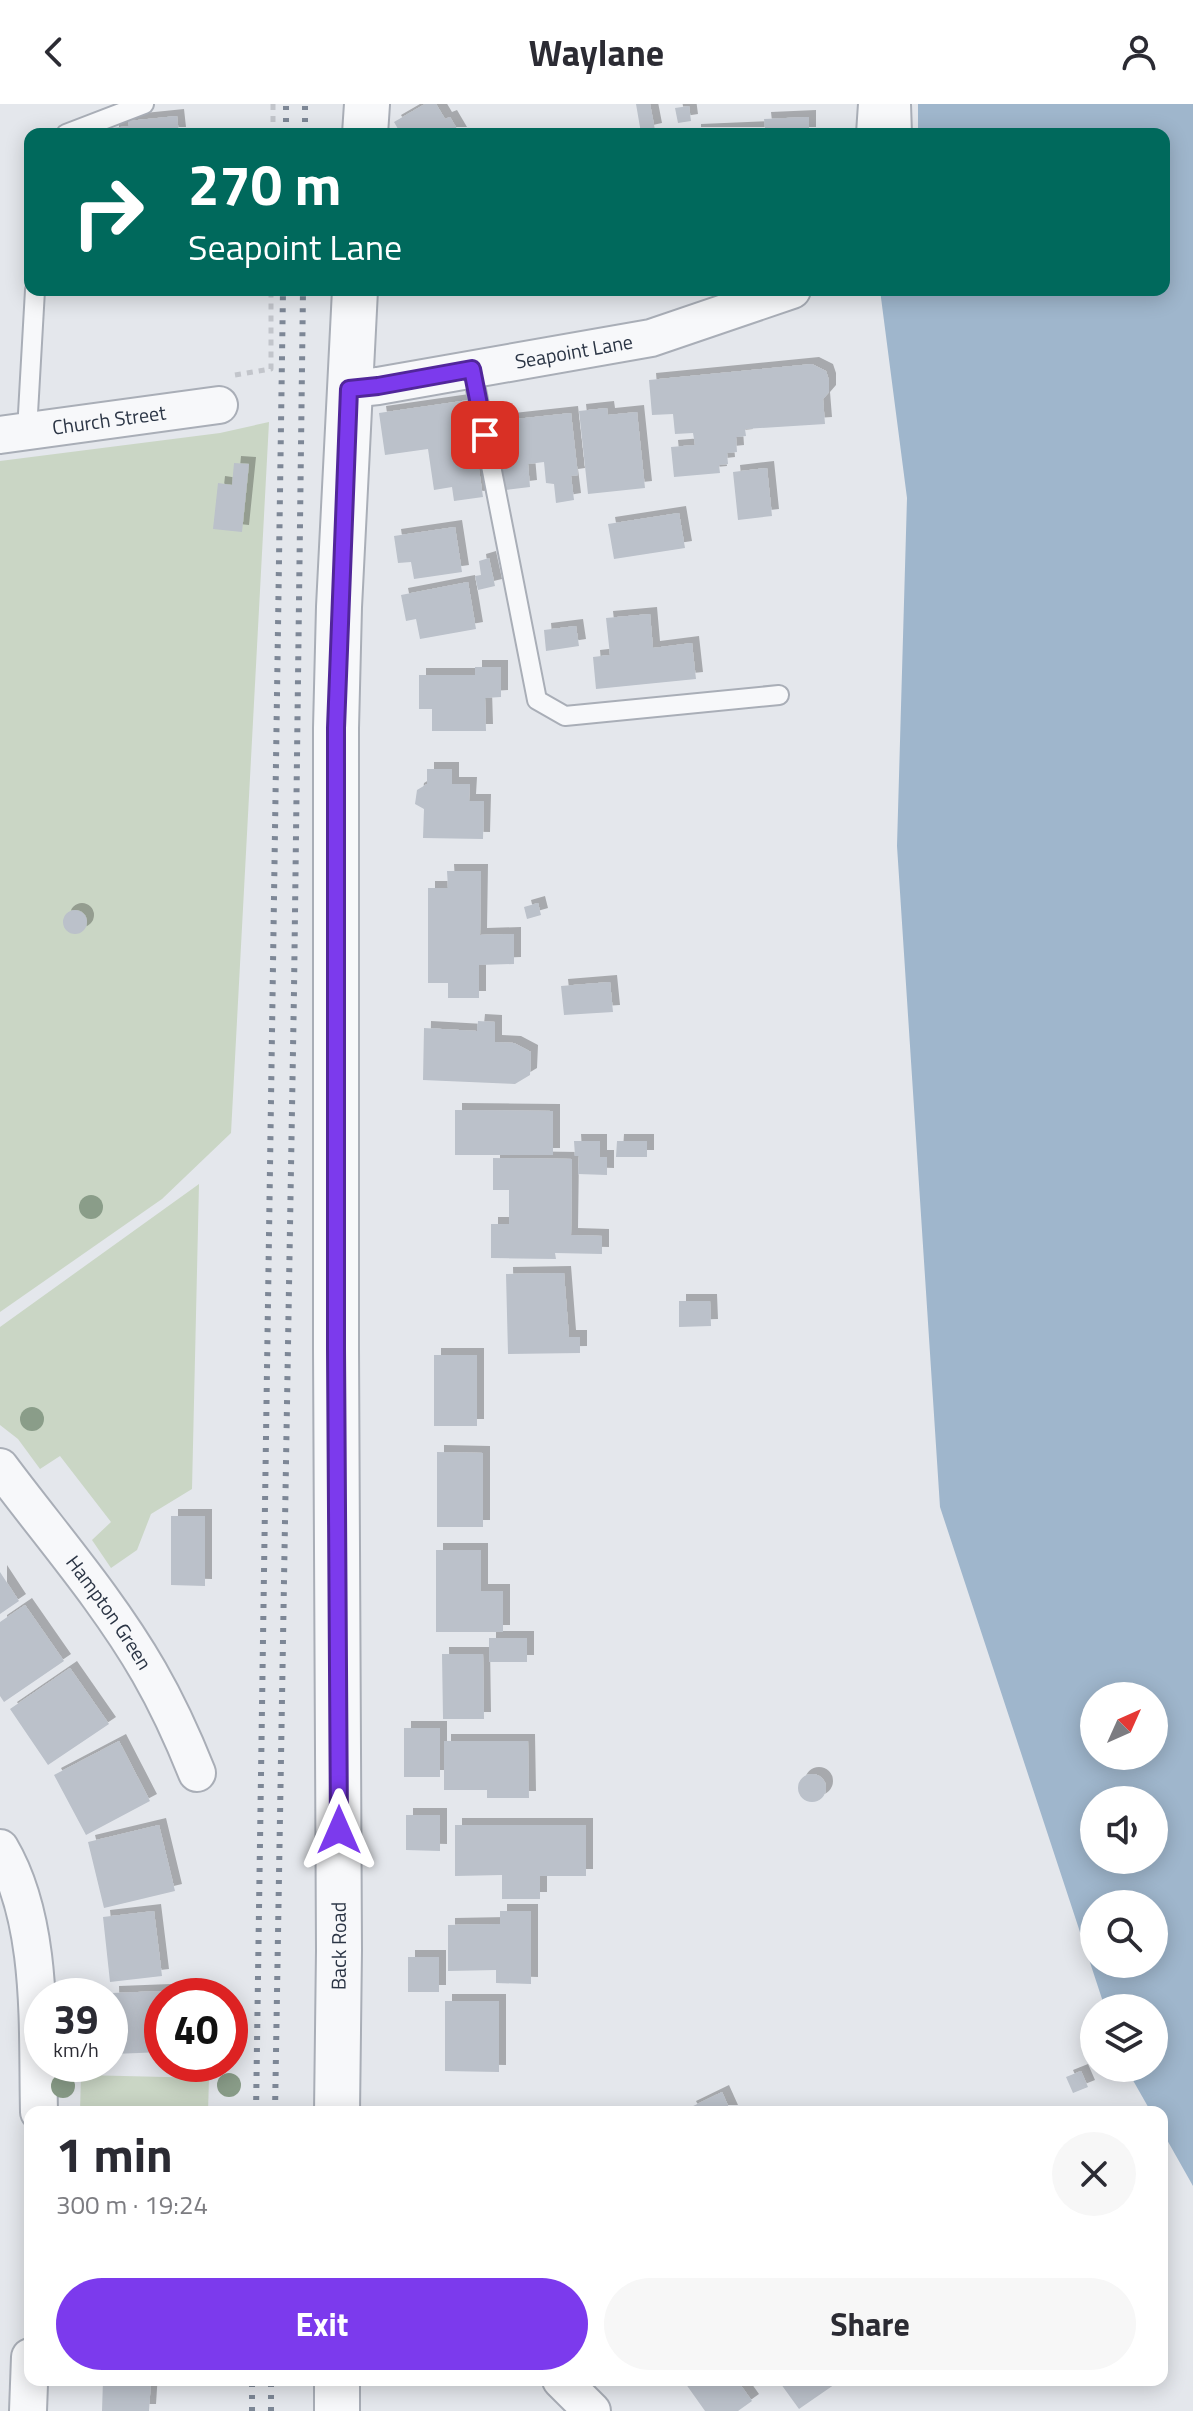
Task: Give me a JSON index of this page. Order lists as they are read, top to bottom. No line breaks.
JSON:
{"streets":{"street":["Seapoint Lane","Church Street","Hampton Green","Back Road"]},"crossings":[["Seapoint Lane","Back Road"]],"north":"top right","page":{"header":"Waylane","turn":["270 m","Seapoint Lane"],"speed":"39 km/h","limit":"40","heading":["1 min","300 m · 19:24"],"buttons":["Exit","Share"]}}
